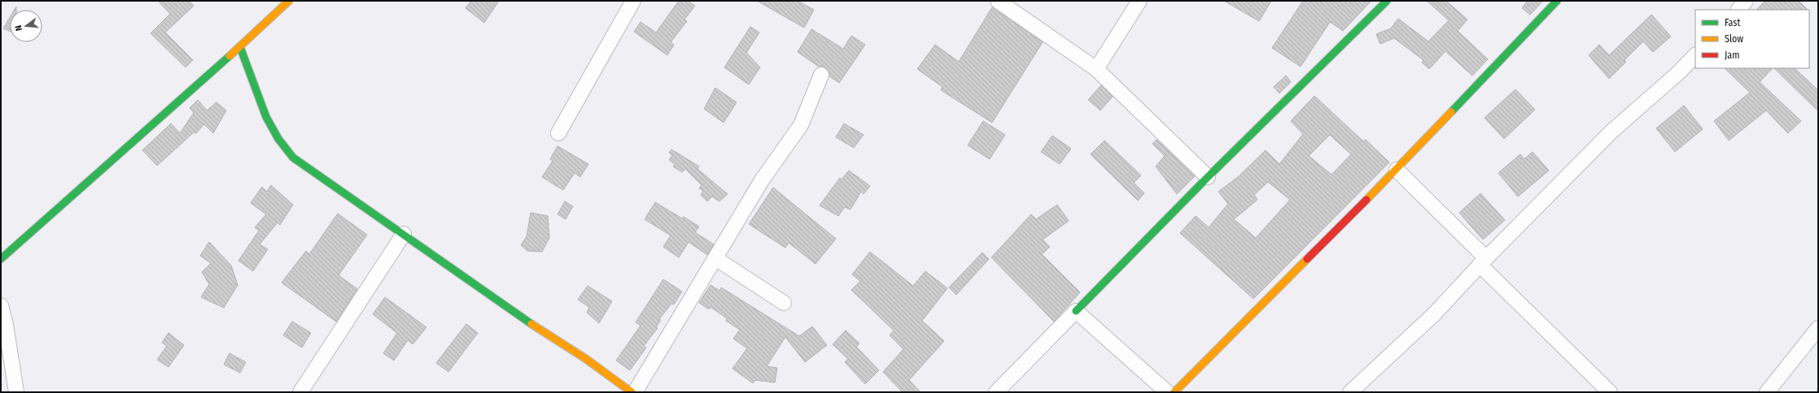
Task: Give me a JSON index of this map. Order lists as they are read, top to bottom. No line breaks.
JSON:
{"legend":["Fast","Slow","Jam"],"north":"left"}
